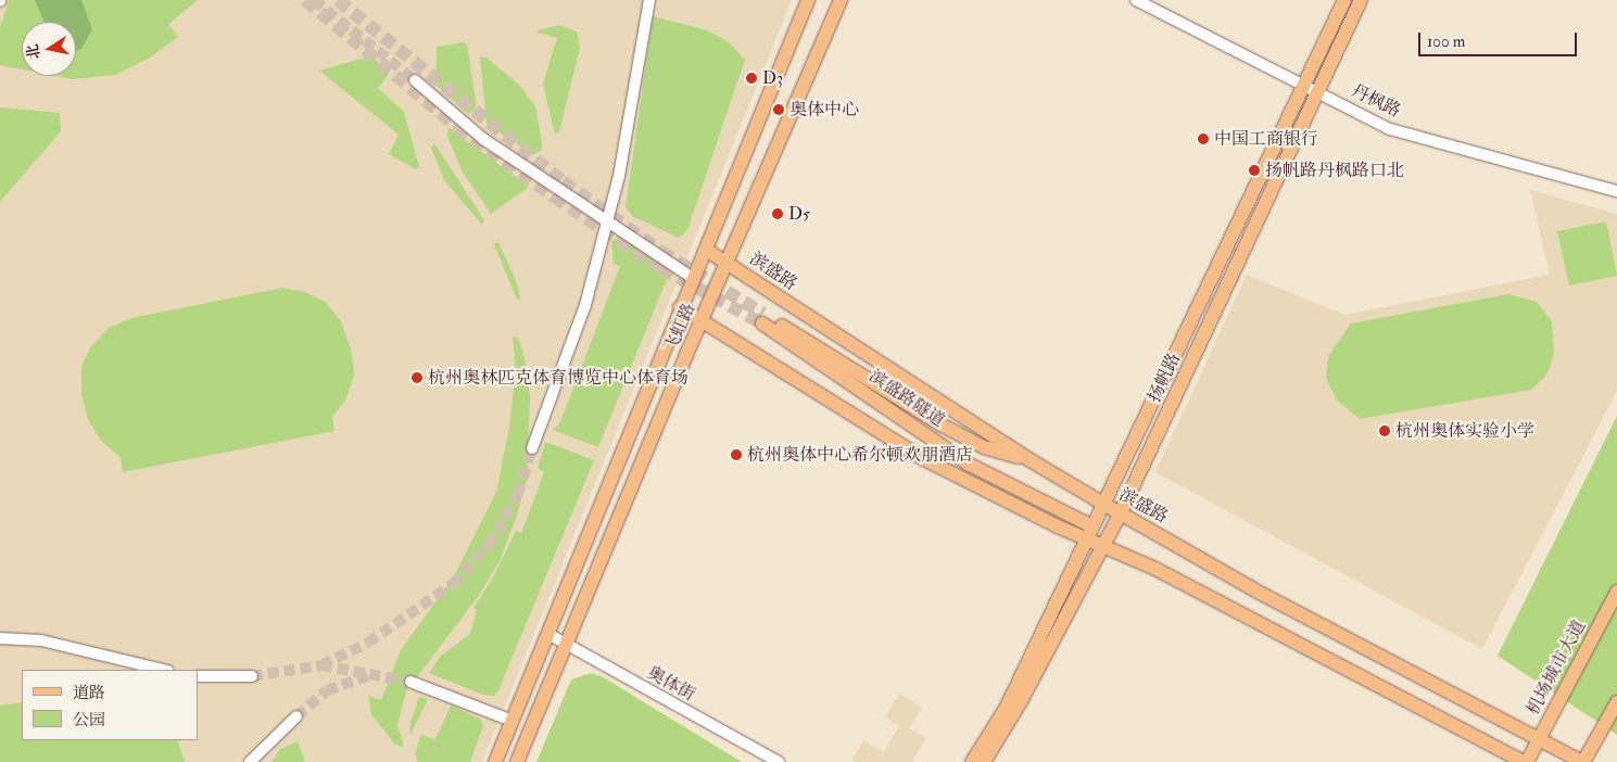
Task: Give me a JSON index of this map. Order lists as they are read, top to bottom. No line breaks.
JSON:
{"streets":{"main road":["滨盛路","飞虹路","扬帆路","滨盛路隧道","机场城市大道"],"street":["丹枫路","奥体街"]},"crossings":[["丹枫路","扬帆路"],["滨盛路","飞虹路"],["滨盛路","扬帆路"],["滨盛路","滨盛路隧道"],["滨盛路","机场城市大道"],["飞虹路","奥体街"]],"places":["D3","奥体中心","中国工商银行","扬帆路丹枫路口北","D5","杭州奥林匹克体育博览中心体育场","杭州奥体实验小学","杭州奥体中心希尔顿欢朋酒店"],"legend":["道路","公园"],"scale_bar":"100 m","north":"left"}
